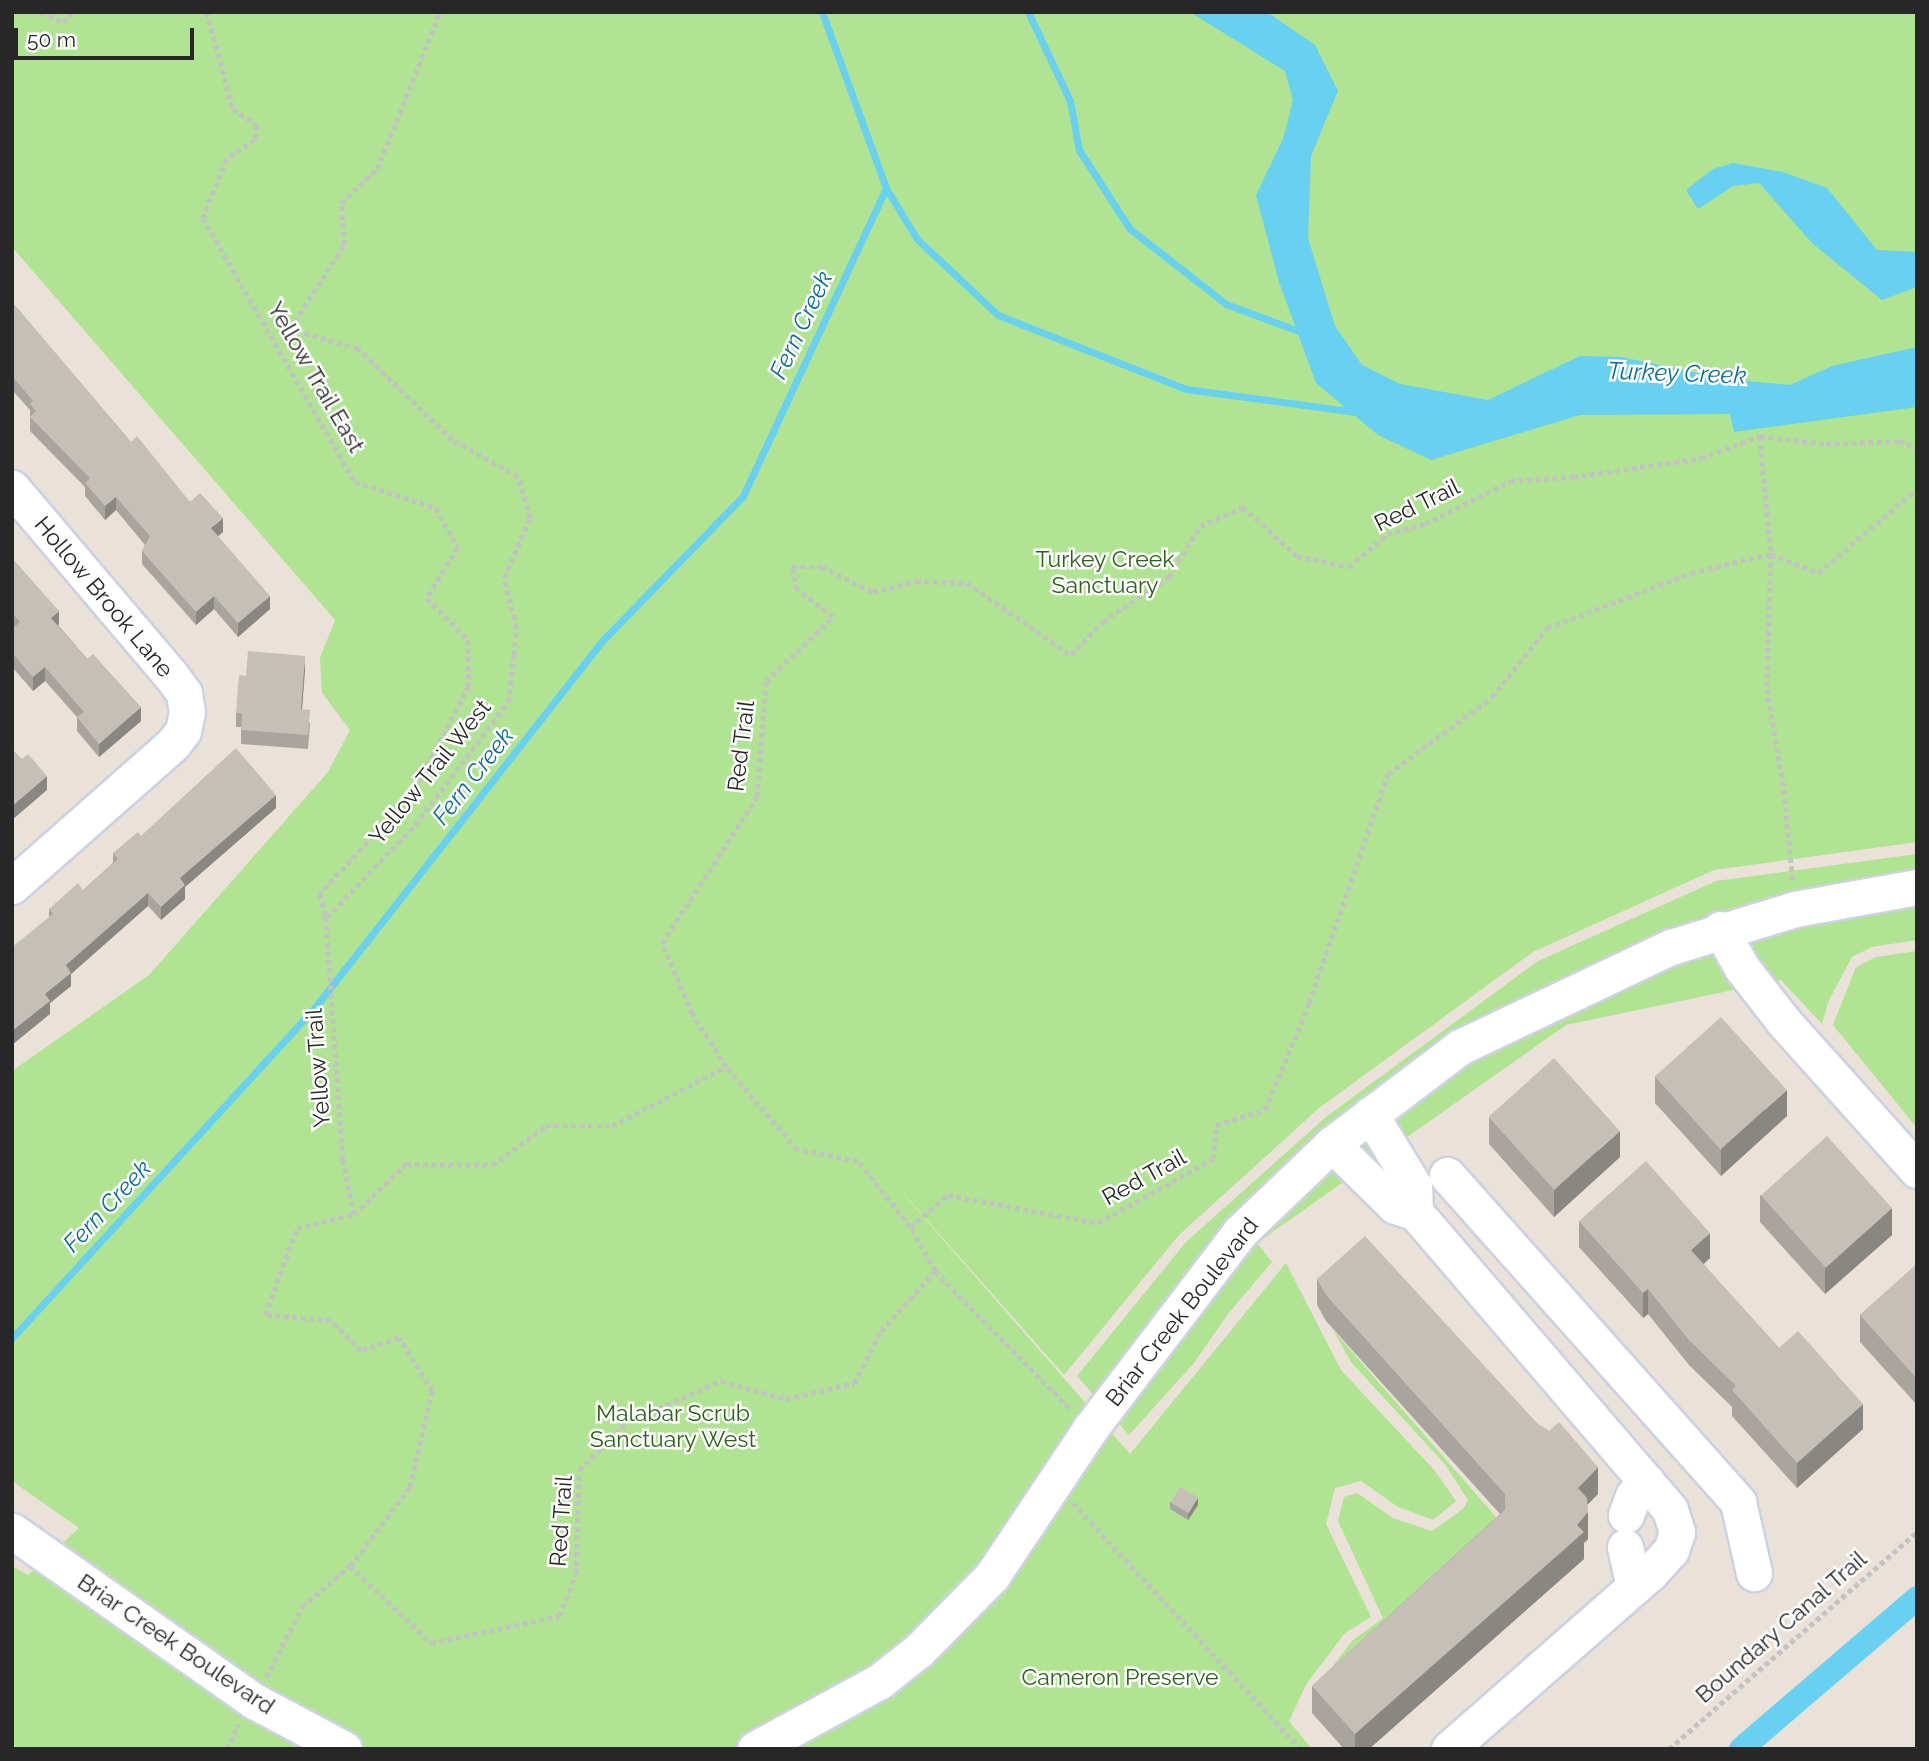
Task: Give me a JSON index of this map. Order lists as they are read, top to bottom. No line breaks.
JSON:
{"streets":{"street":["Hollow Brook Lane","Briar Creek Boulevard"],"path":["Yellow Trail East","Red Trail","Yellow Trail West","Yellow Trail","Boundary Canal Trail"]},"crossings":[["Yellow Trail East","Yellow Trail West"],["Yellow Trail East","Yellow Trail"],["Yellow Trail West","Yellow Trail"]],"water":["Fern Creek","Turkey Creek"],"parks":["Turkey Creek Sanctuary","Malabar Scrub Sanctuary West","Cameron Preserve"],"scale_bar":"50 m"}
